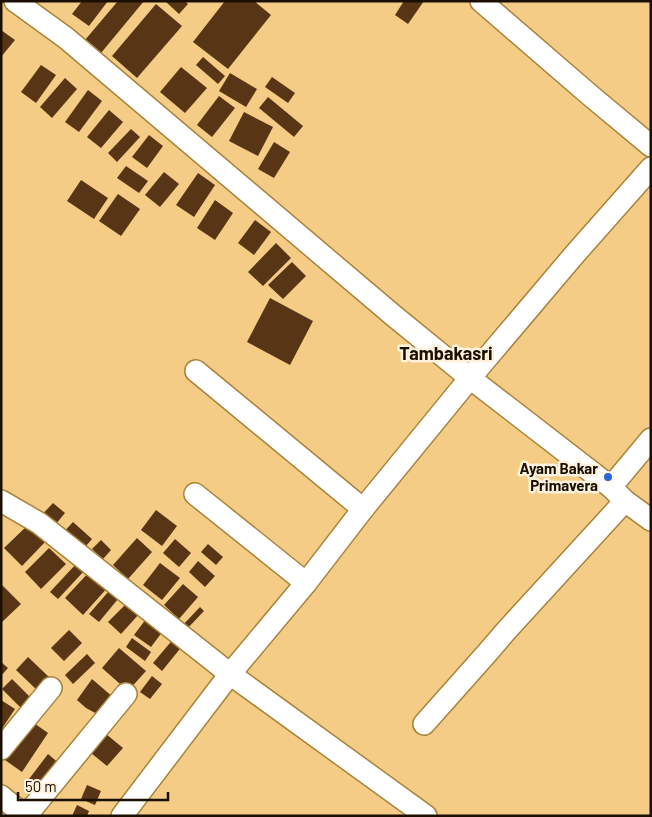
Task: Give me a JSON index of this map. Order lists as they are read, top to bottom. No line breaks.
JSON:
{"districts":["Tambakasri"],"places":["Ayam Bakar Primavera"],"scale_bar":"50 m"}
